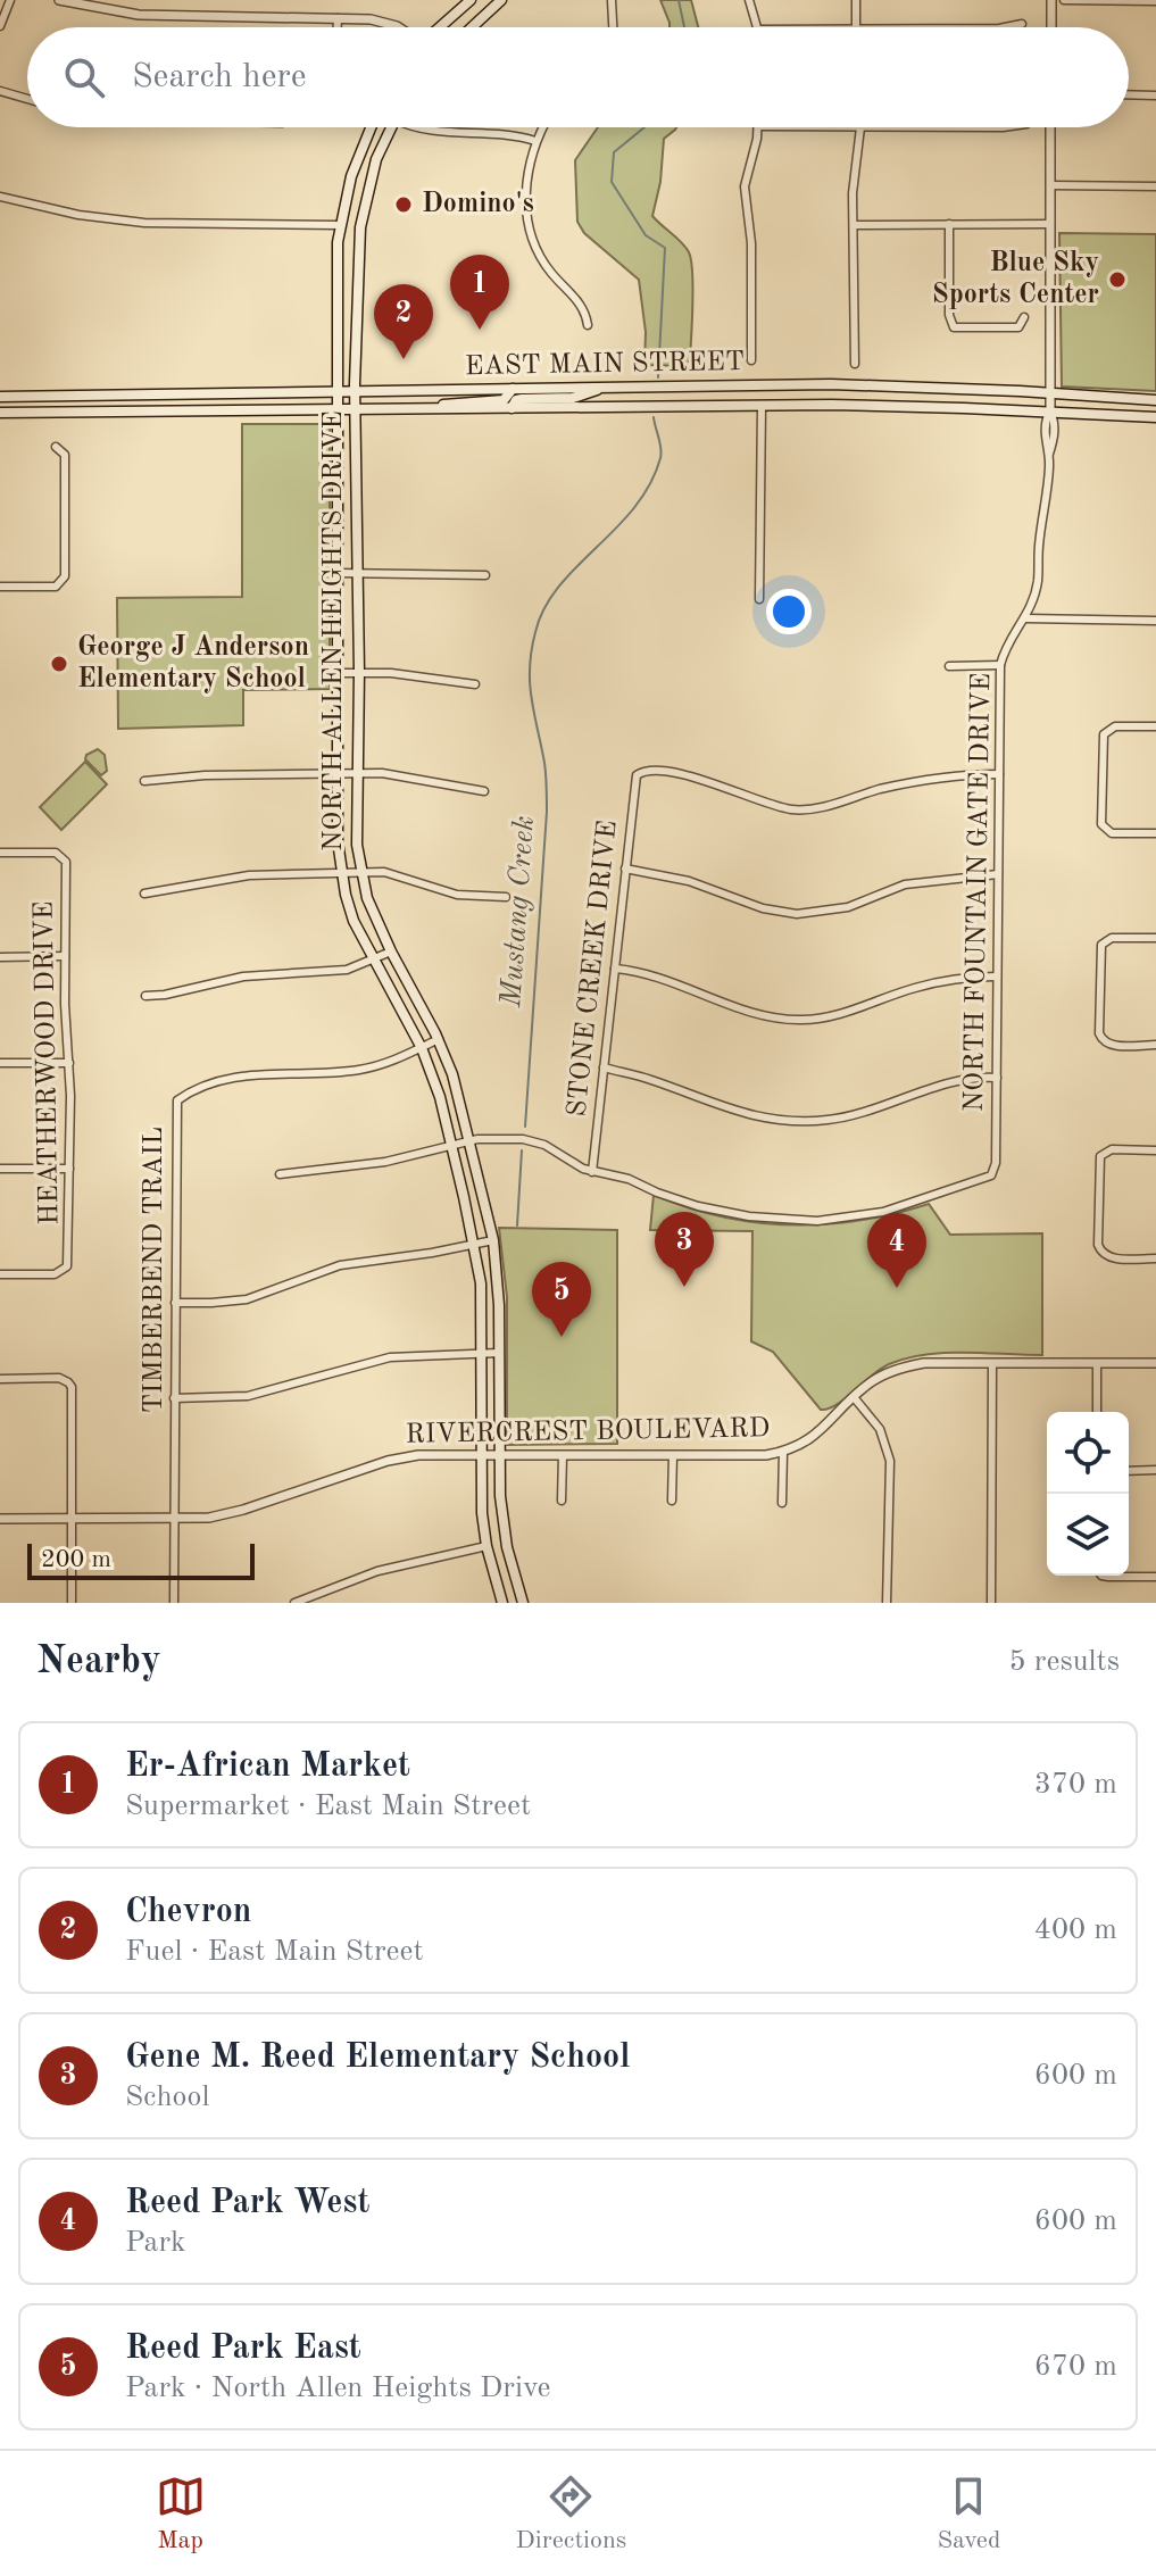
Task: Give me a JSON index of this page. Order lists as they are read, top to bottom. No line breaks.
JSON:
{"streets":{"main road":["EAST MAIN STREET","NORTH ALLEN HEIGHTS DRIVE"],"street":["NORTH FOUNTAIN GATE DRIVE","STONE CREEK DRIVE","HEATHERWOOD DRIVE","TIMBERBEND TRAIL","RIVERCREST BOULEVARD"]},"crossings":[["EAST MAIN STREET","NORTH ALLEN HEIGHTS DRIVE"],["EAST MAIN STREET","NORTH FOUNTAIN GATE DRIVE"],["NORTH ALLEN HEIGHTS DRIVE","TIMBERBEND TRAIL"],["NORTH ALLEN HEIGHTS DRIVE","RIVERCREST BOULEVARD"],["NORTH FOUNTAIN GATE DRIVE","STONE CREEK DRIVE"],["TIMBERBEND TRAIL","RIVERCREST BOULEVARD"]],"water":["Mustang Creek"],"places":["Domino's","Blue Sky Sports Center","George J Anderson Elementary School"],"scale_bar":"200 m","page":{"search":"Search here","pins":["1","2","3","4","5"],"scale":"200 m","heading":["Nearby","5 results"],"list":[{"mark":"1","name":"Er-African Market","note":"Supermarket · East Main Street","value":"370 m"},{"mark":"2","name":"Chevron","note":"Fuel · East Main Street","value":"400 m"},{"mark":"3","name":"Gene M. Reed Elementary School","note":"School","value":"600 m"},{"mark":"4","name":"Reed Park West","note":"Park","value":"600 m"},{"mark":"5","name":"Reed Park East","note":"Park · North Allen Heights Drive","value":"670 m"}],"nav":["Map","Directions","Saved"]}}
